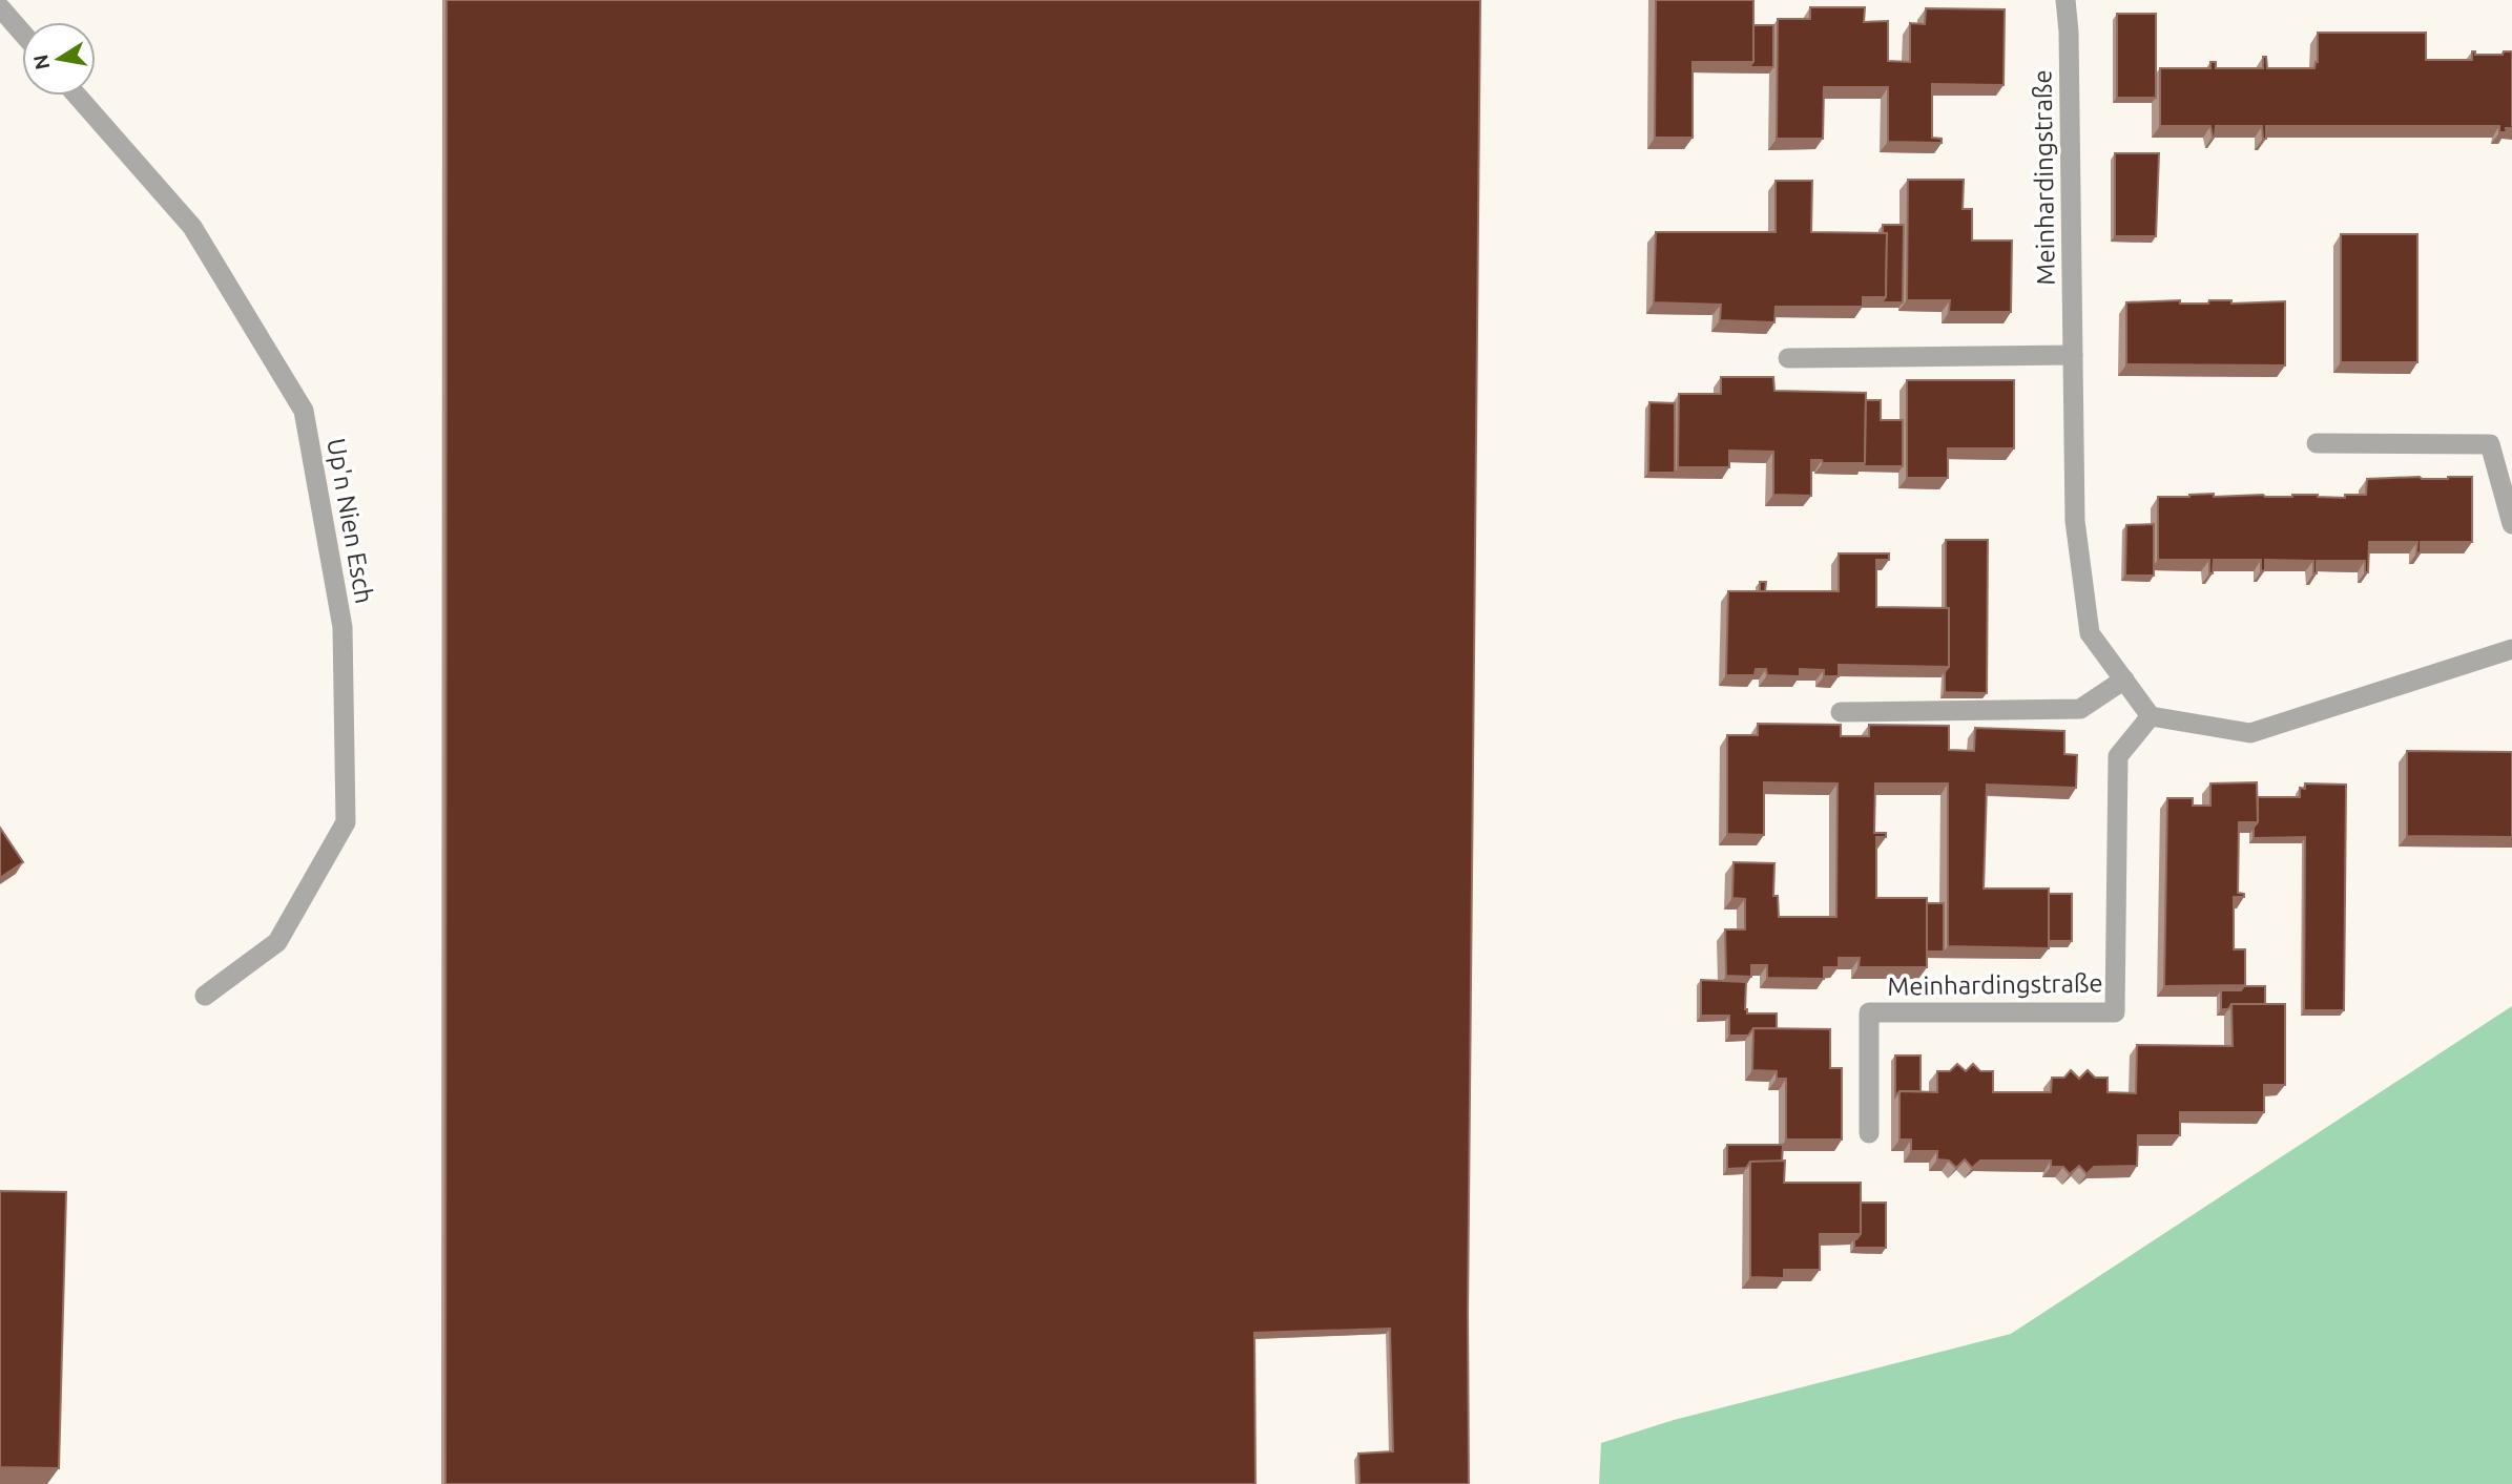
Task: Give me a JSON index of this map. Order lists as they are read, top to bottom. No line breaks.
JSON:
{"streets":{"street":["Meinhardingstraße","Up'n Nien Esch"]},"north":"left"}
